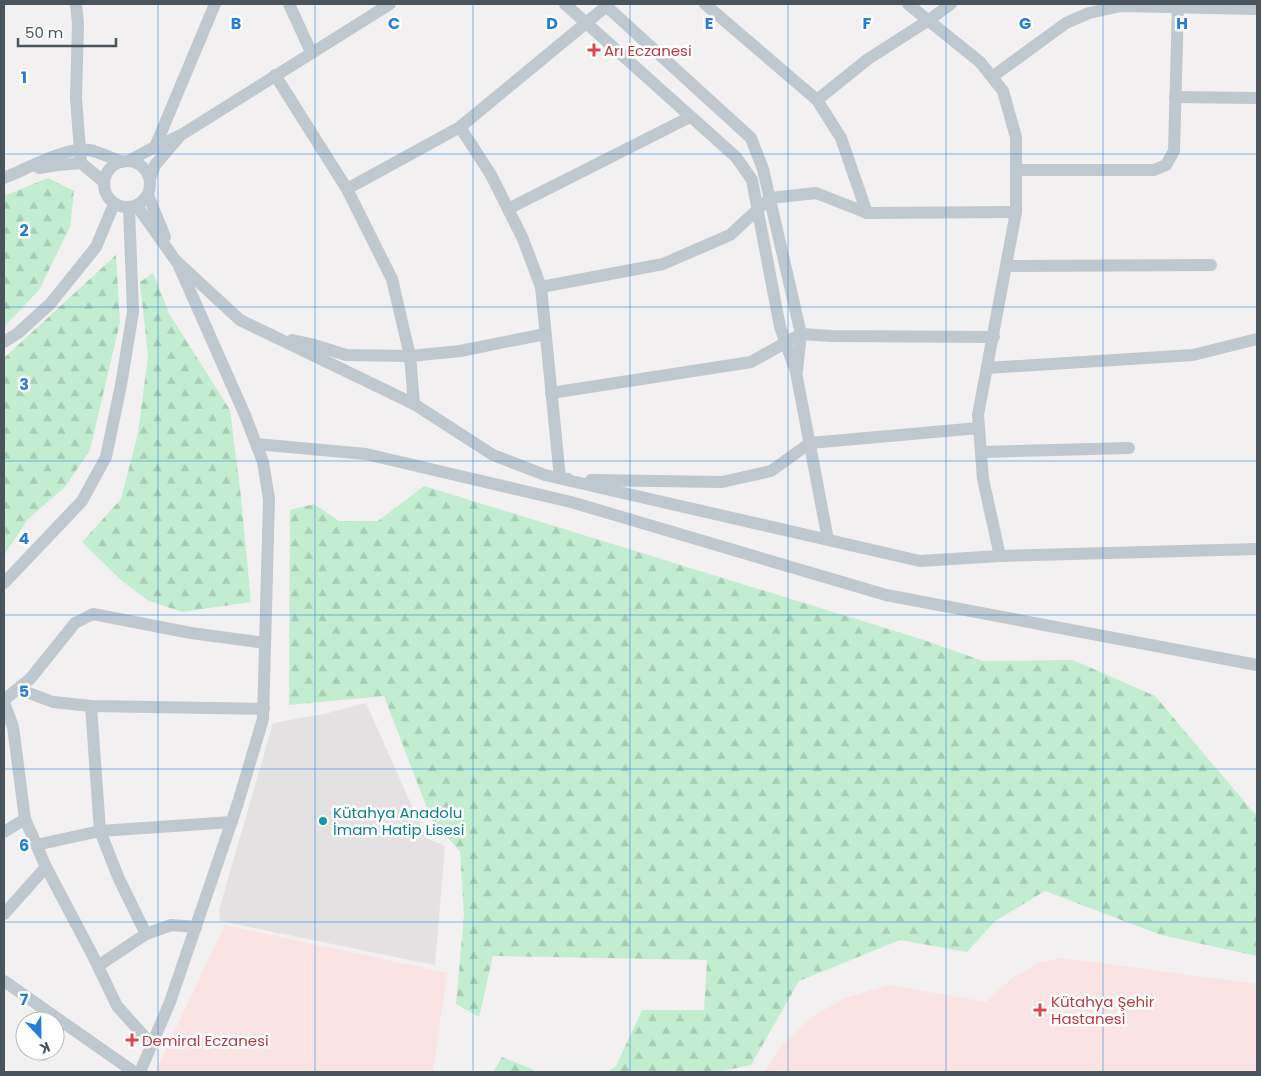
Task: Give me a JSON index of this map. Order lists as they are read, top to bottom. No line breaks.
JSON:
{"places":{"health":["Arı Eczanesi","Kütahya Şehir Hastanesi","Demiral Eczanesi"],"other":["Kütahya Anadolu İmam Hatip Lisesi"]},"scale_bar":"50 m","north":"bottom","grid":{"columns":["B","C","D","E","F","G","H"],"rows":["1","2","3","4","5","6","7"]}}
